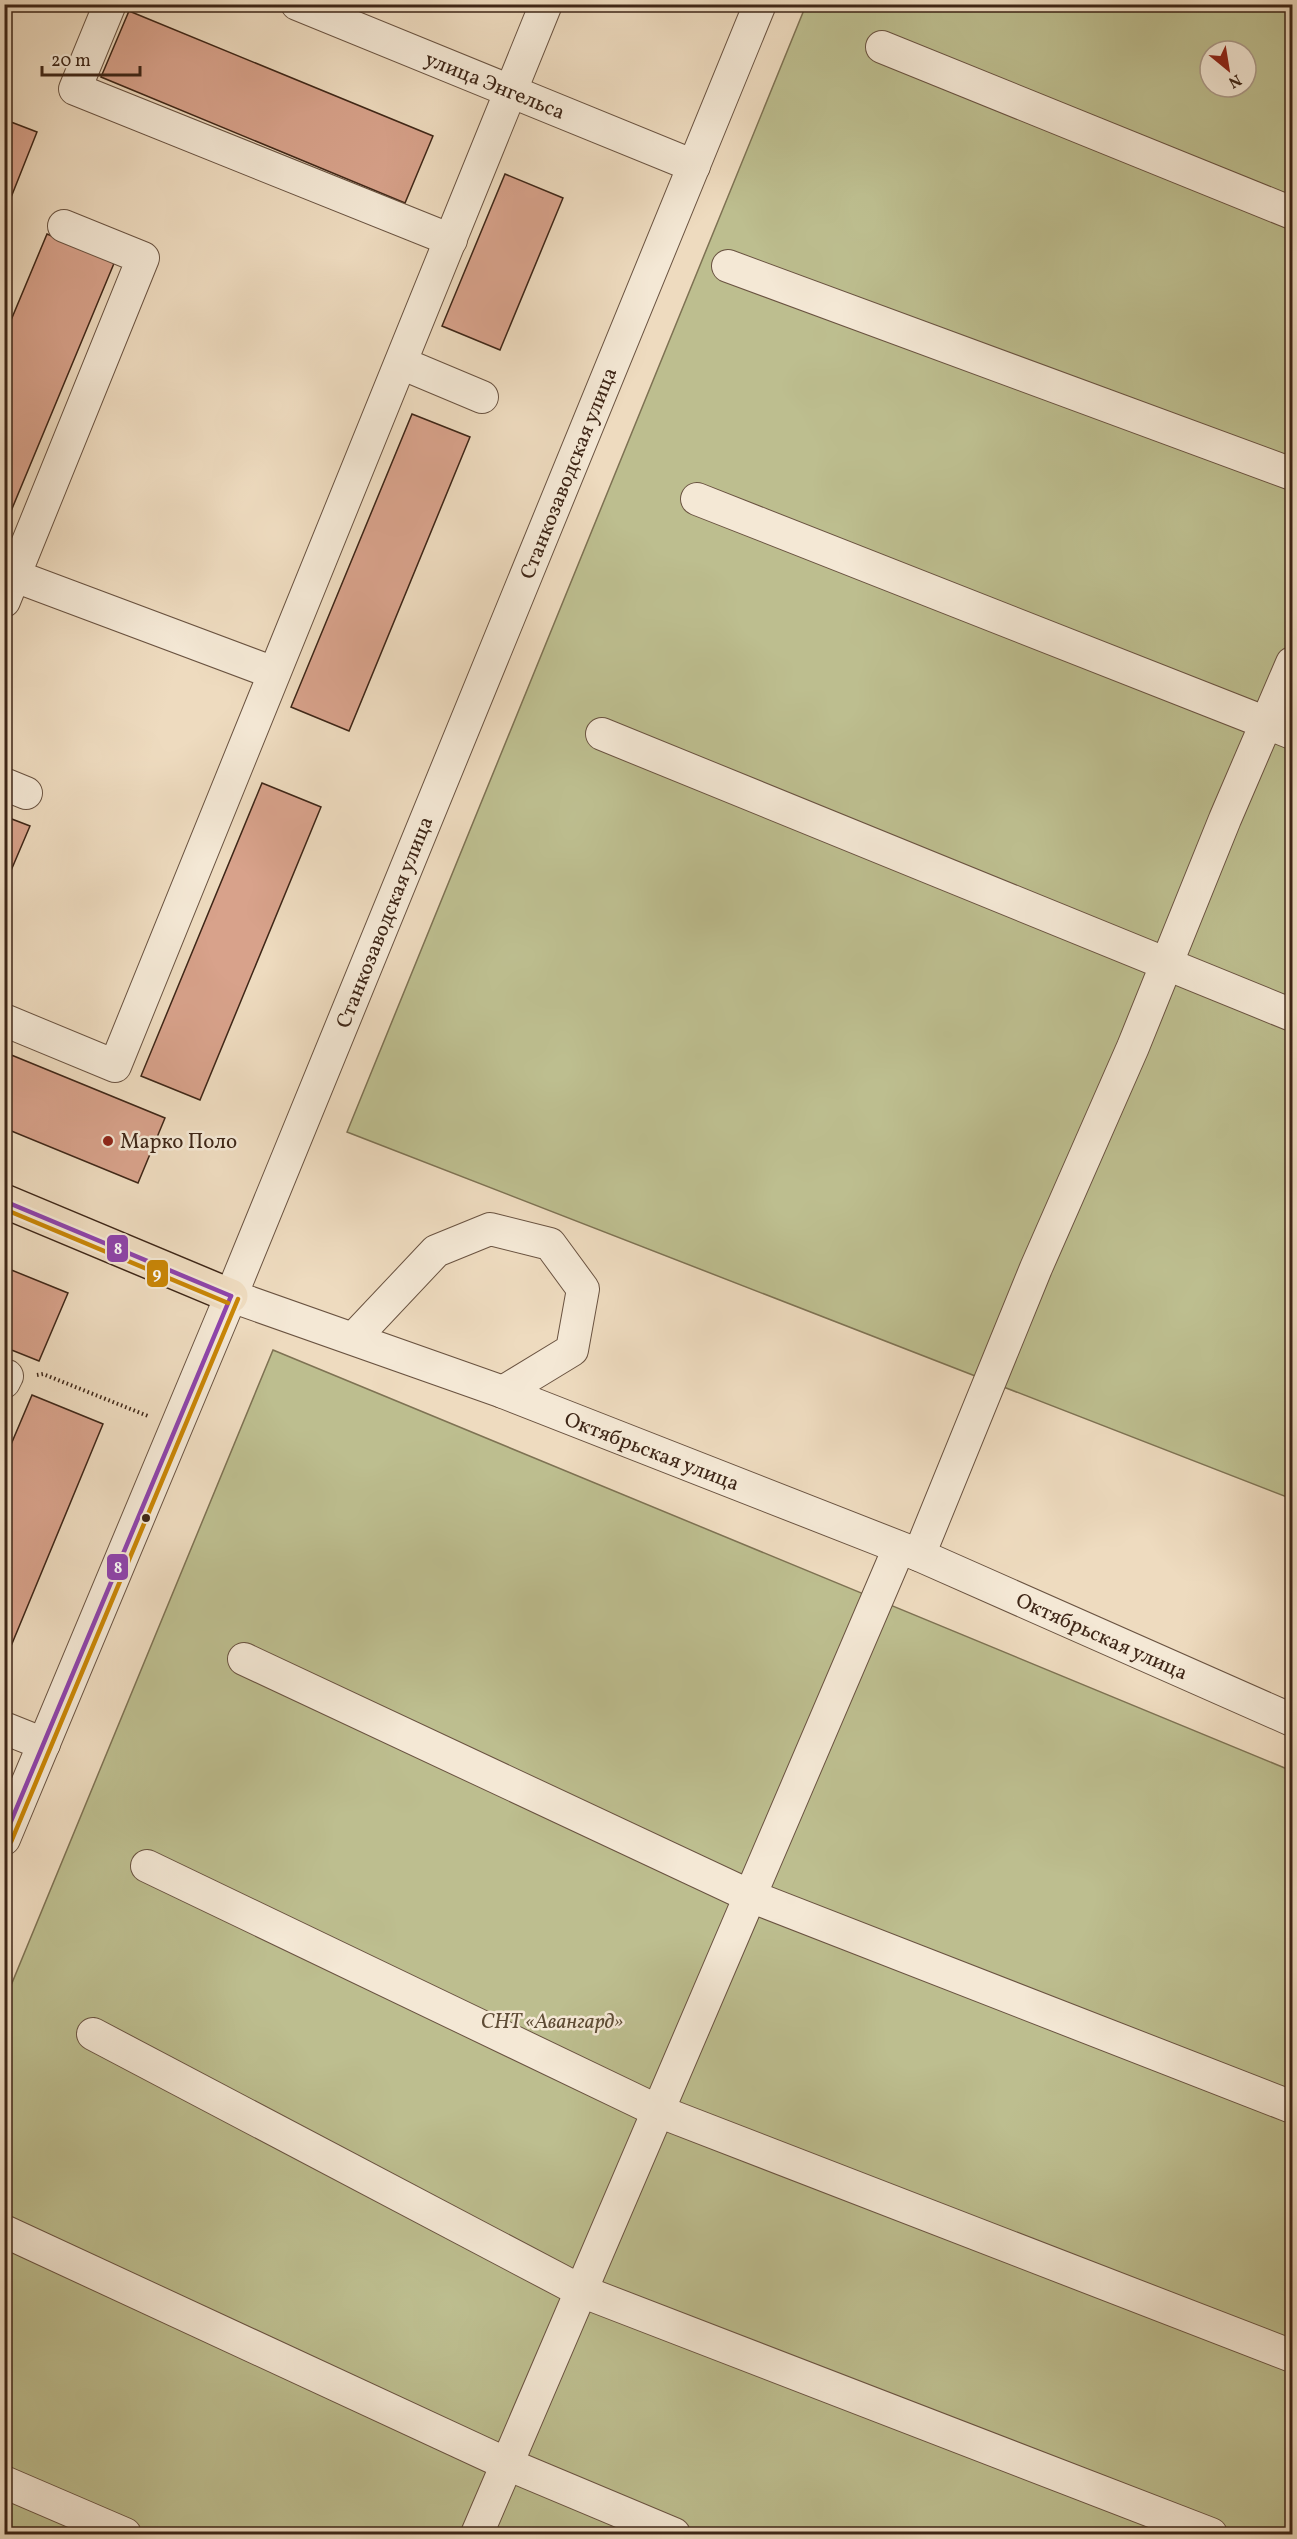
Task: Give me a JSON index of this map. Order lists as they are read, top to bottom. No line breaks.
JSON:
{"streets":{"main road":["Октябрьская улица"],"street":["улица Энгельса","Станкозаводская улица"]},"crossings":[["улица Энгельса","Станкозаводская улица"],["Станкозаводская улица","Октябрьская улица"]],"parks":["СНТ «Авангард»"],"places":["Марко Поло"],"lines":["transit line 8","transit line 9"],"scale_bar":"20 m","north":"bottom right"}
